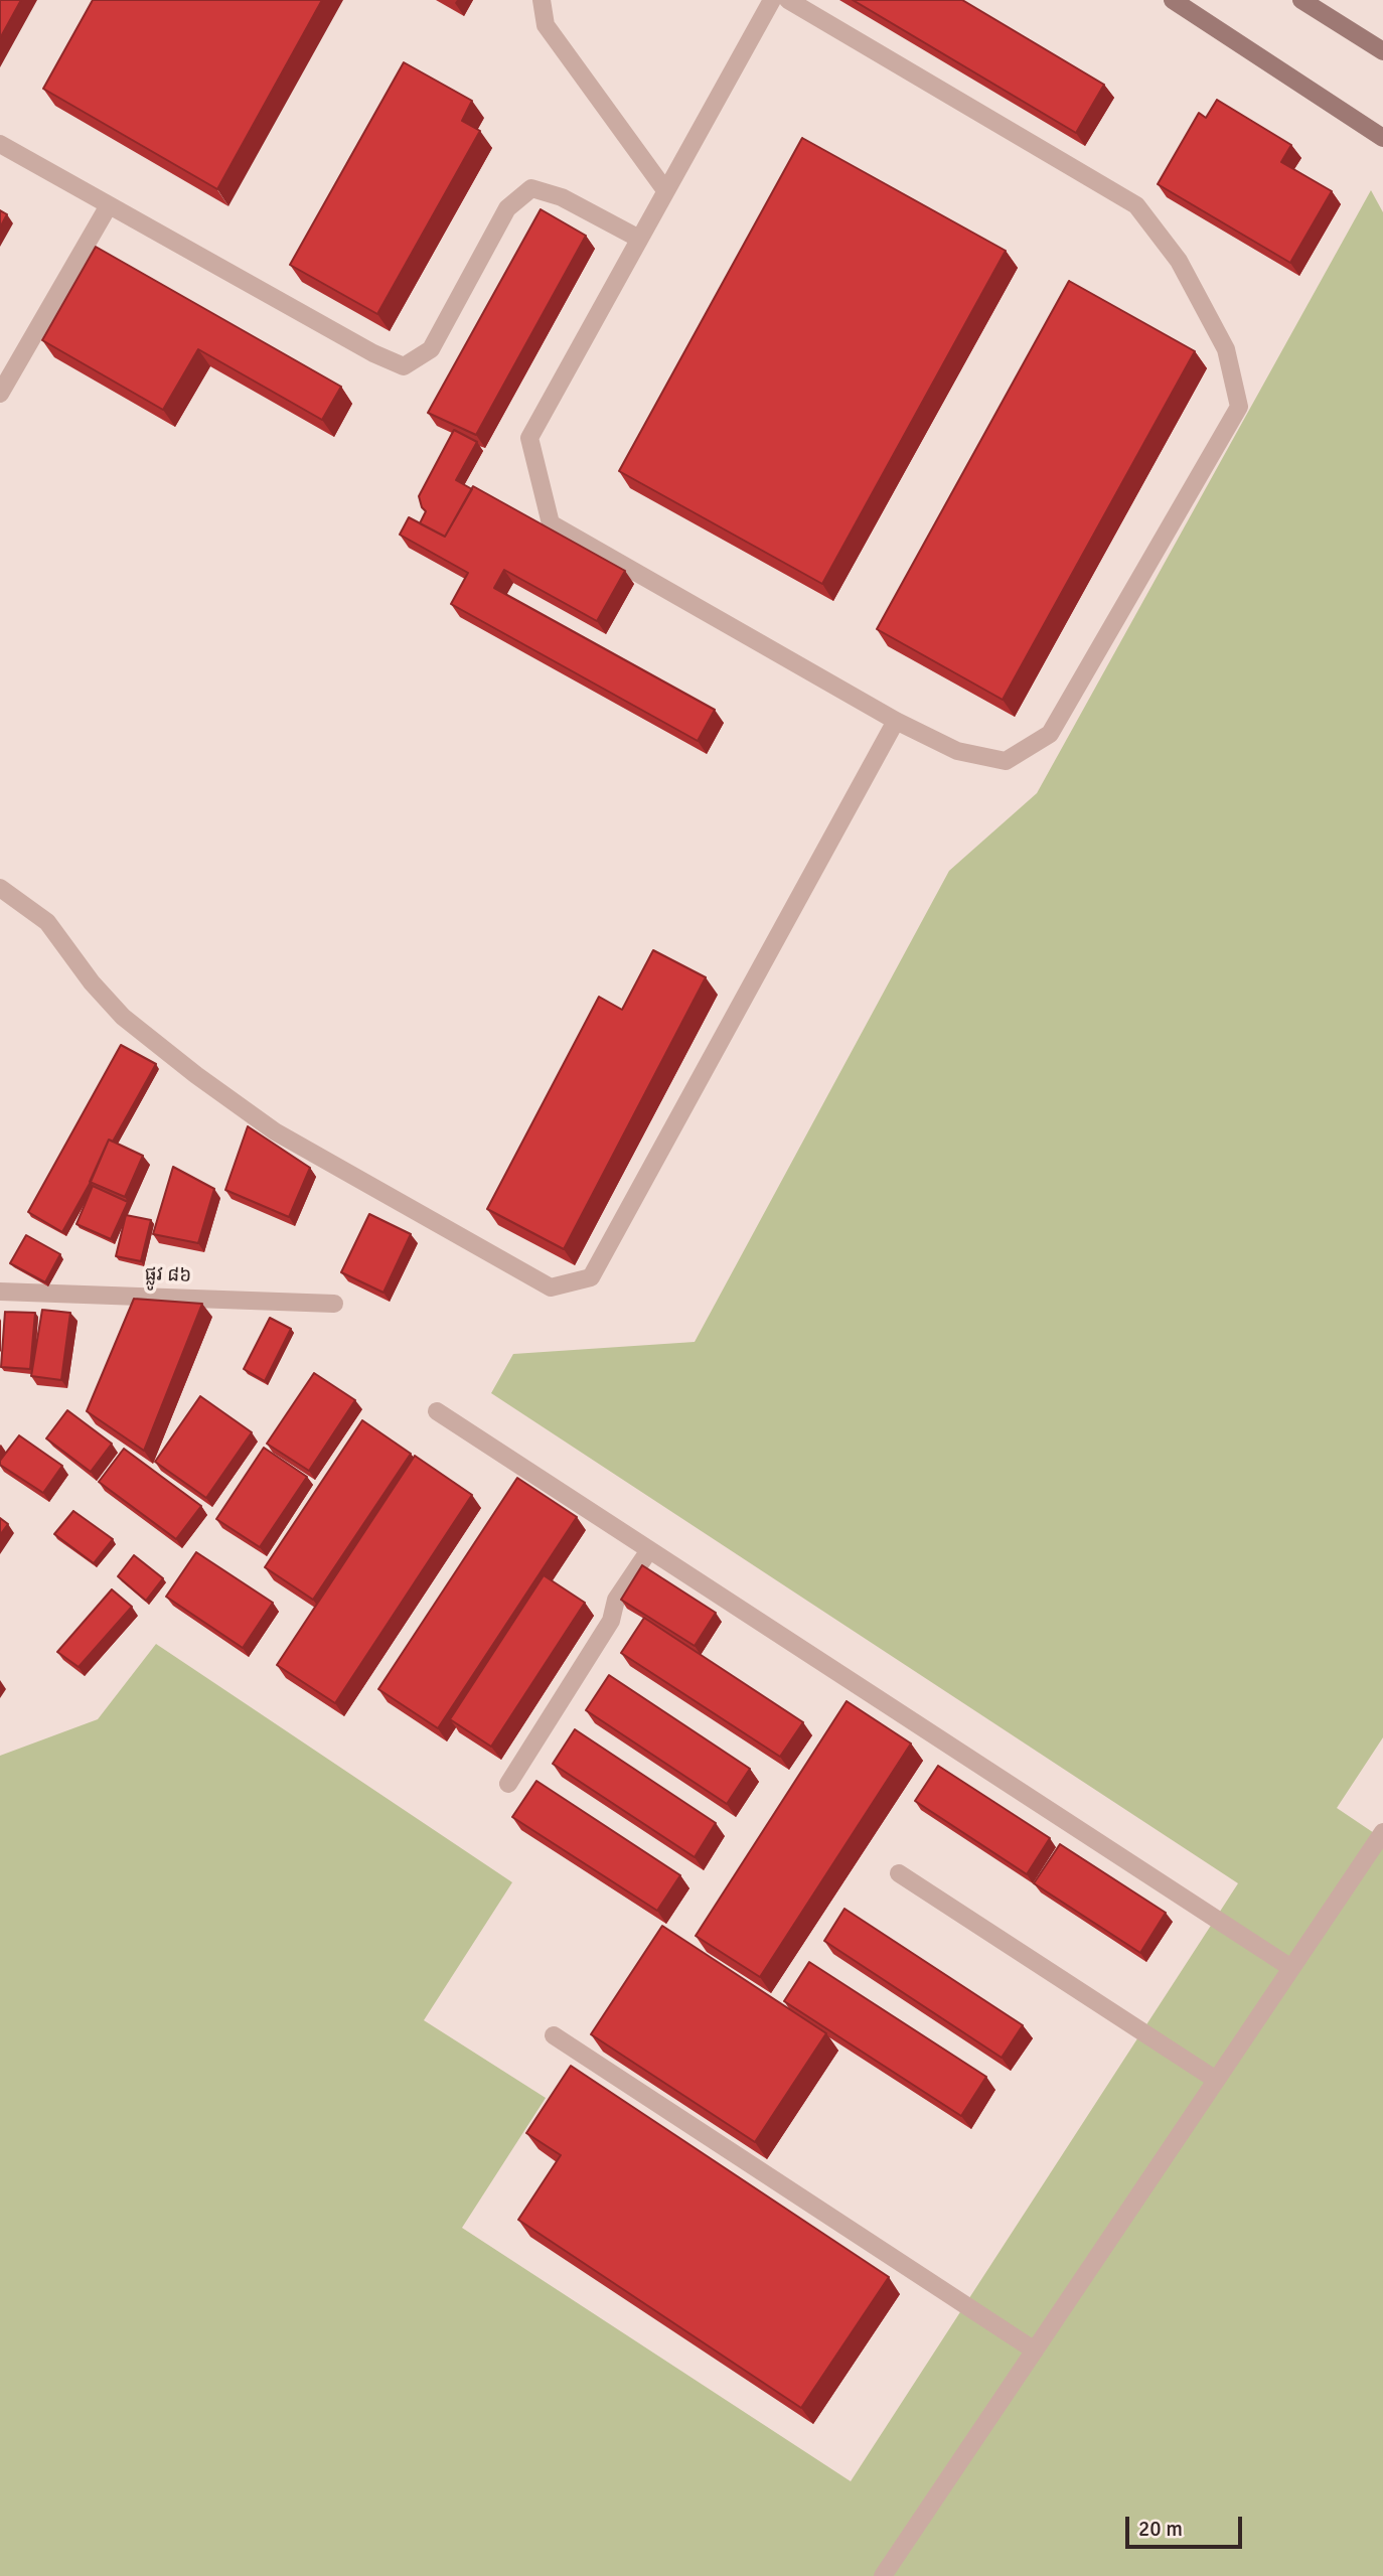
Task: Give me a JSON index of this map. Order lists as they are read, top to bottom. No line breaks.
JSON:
{"streets":{"lane":["ផ្លូវ ៨៦"]},"scale_bar":"20 m"}
